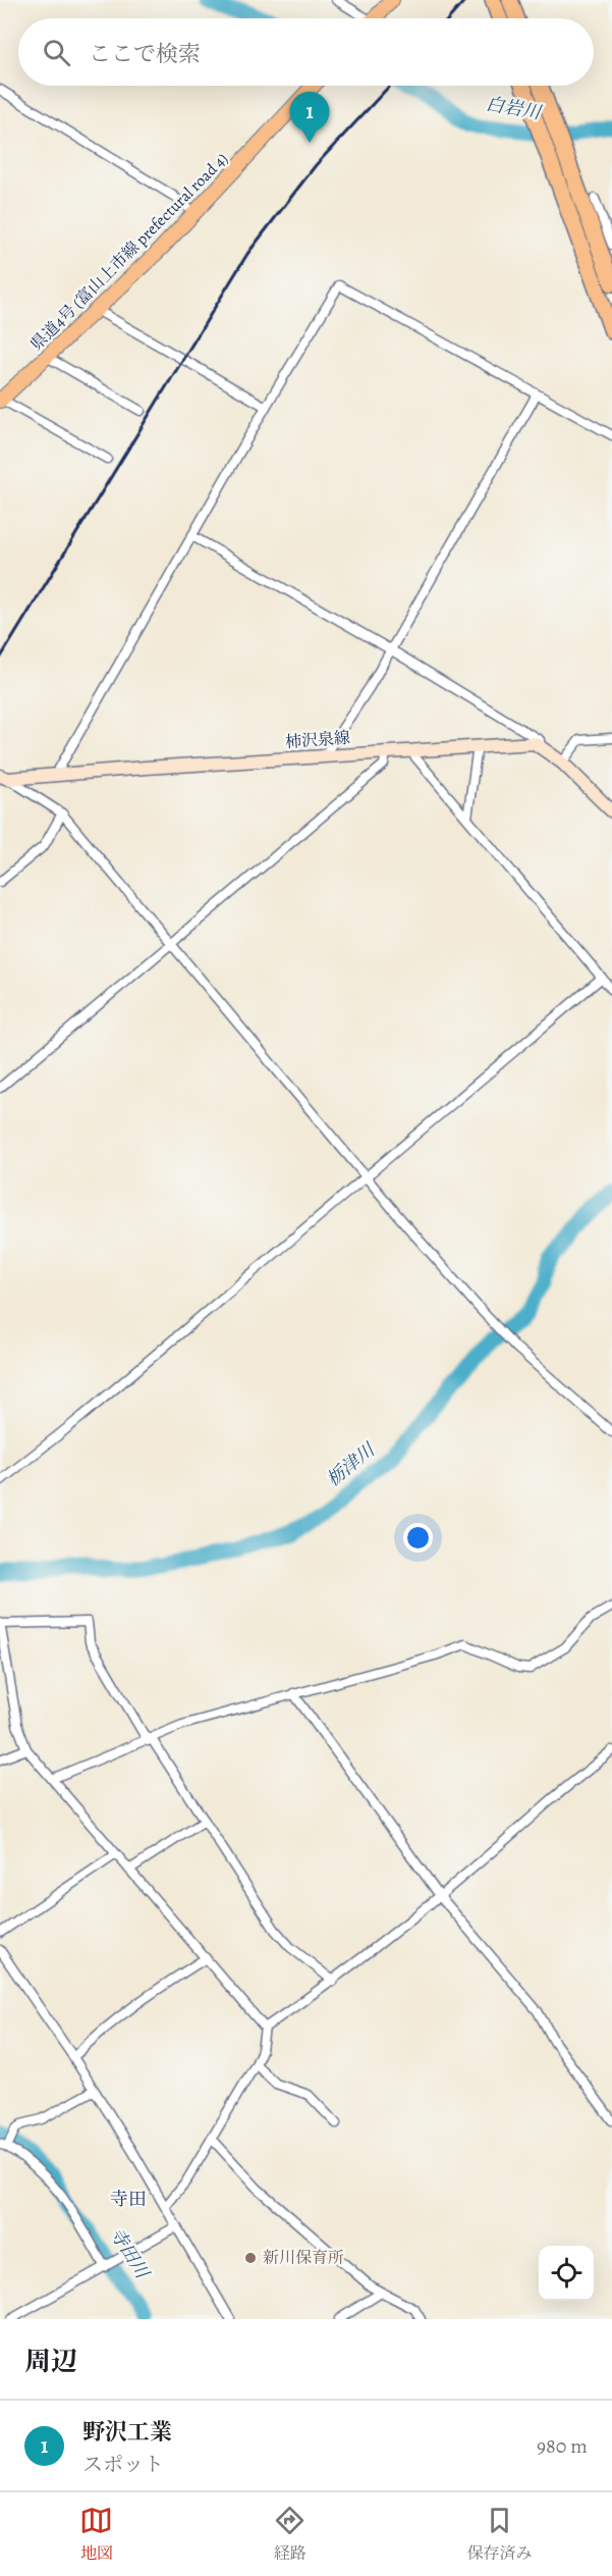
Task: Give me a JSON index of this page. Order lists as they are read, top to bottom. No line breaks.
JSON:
{"streets":{"main road":["県道4号 (富山上市線 prefectural road 4)","柿沢泉線"]},"districts":["寺田"],"water":["白岩川","栃津川","寺田川"],"places":["新川保育所"],"page":{"search":"ここで検索","pins":"1","heading":"周辺","list":[{"mark":"1","name":"野沢工業","note":"スポット","value":"980 m"}],"nav":["地図","経路","保存済み"]}}
